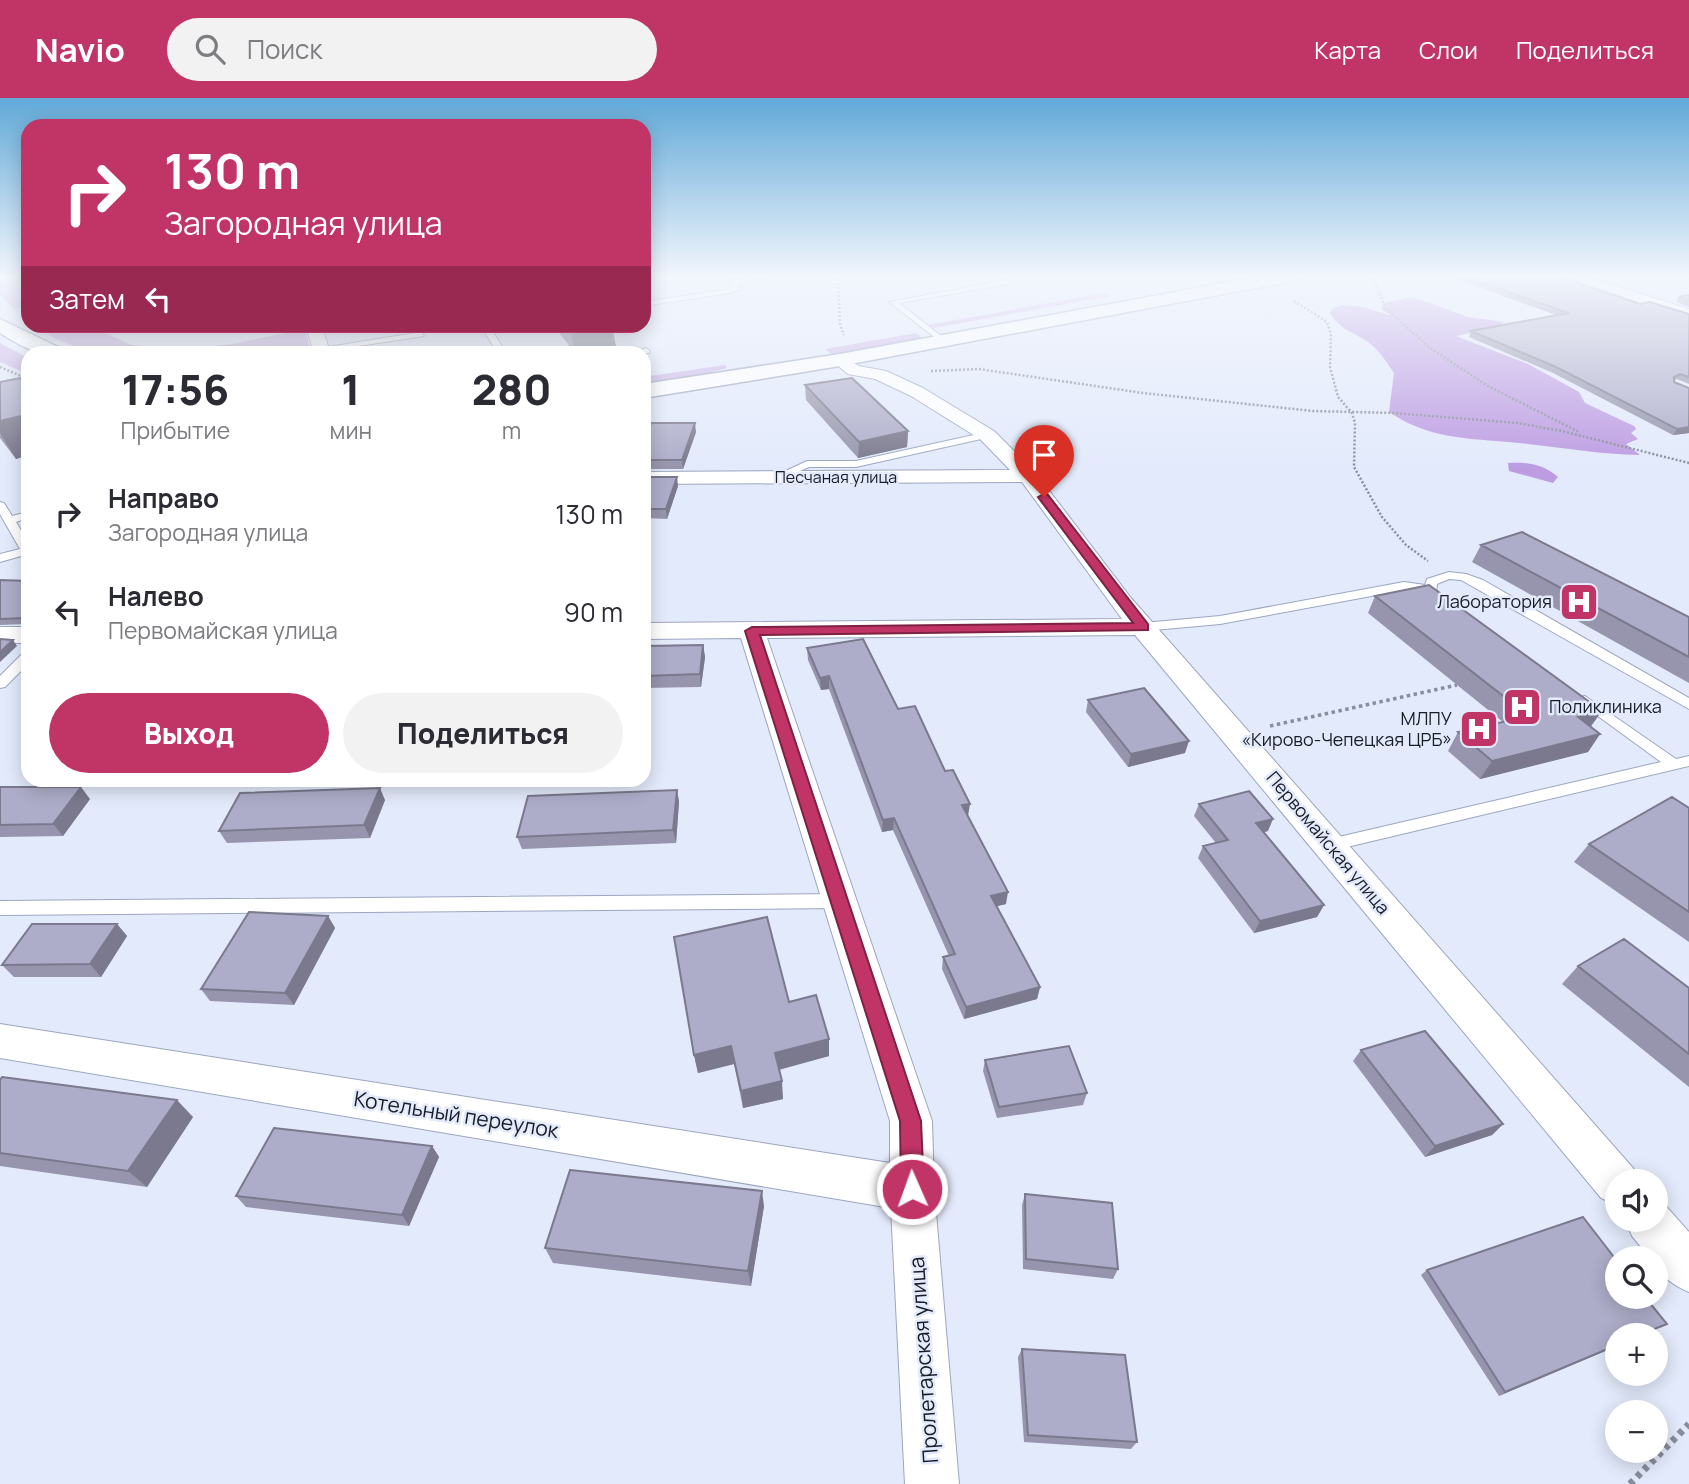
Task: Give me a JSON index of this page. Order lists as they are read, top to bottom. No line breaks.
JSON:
{"streets":{"street":["Песчаная улица","Первомайская улица","Котельный переулок","Пролетарская улица"]},"crossings":[["Песчаная улица","Первомайская улица"],["Котельный переулок","Пролетарская улица"]],"places":{"hospital":["Лаборатория","Поликлиника","МЛПУ «Кирово-Чепецкая ЦРБ»"]},"page":{"header":"Navio","search":"Поиск","nav":["Карта","Слои","Поделиться"],"turn":["130 m","Загородная улица"],"then":"Затем","eta":["17:56","Прибытие","1","мин","280","m"],"list":[{"name":"Направо","note":"Загородная улица","value":"130 m"},{"name":"Налево","note":"Первомайская улица","value":"90 m"}],"buttons":["Выход","Поделиться"],"map_buttons":["+","−"]}}
